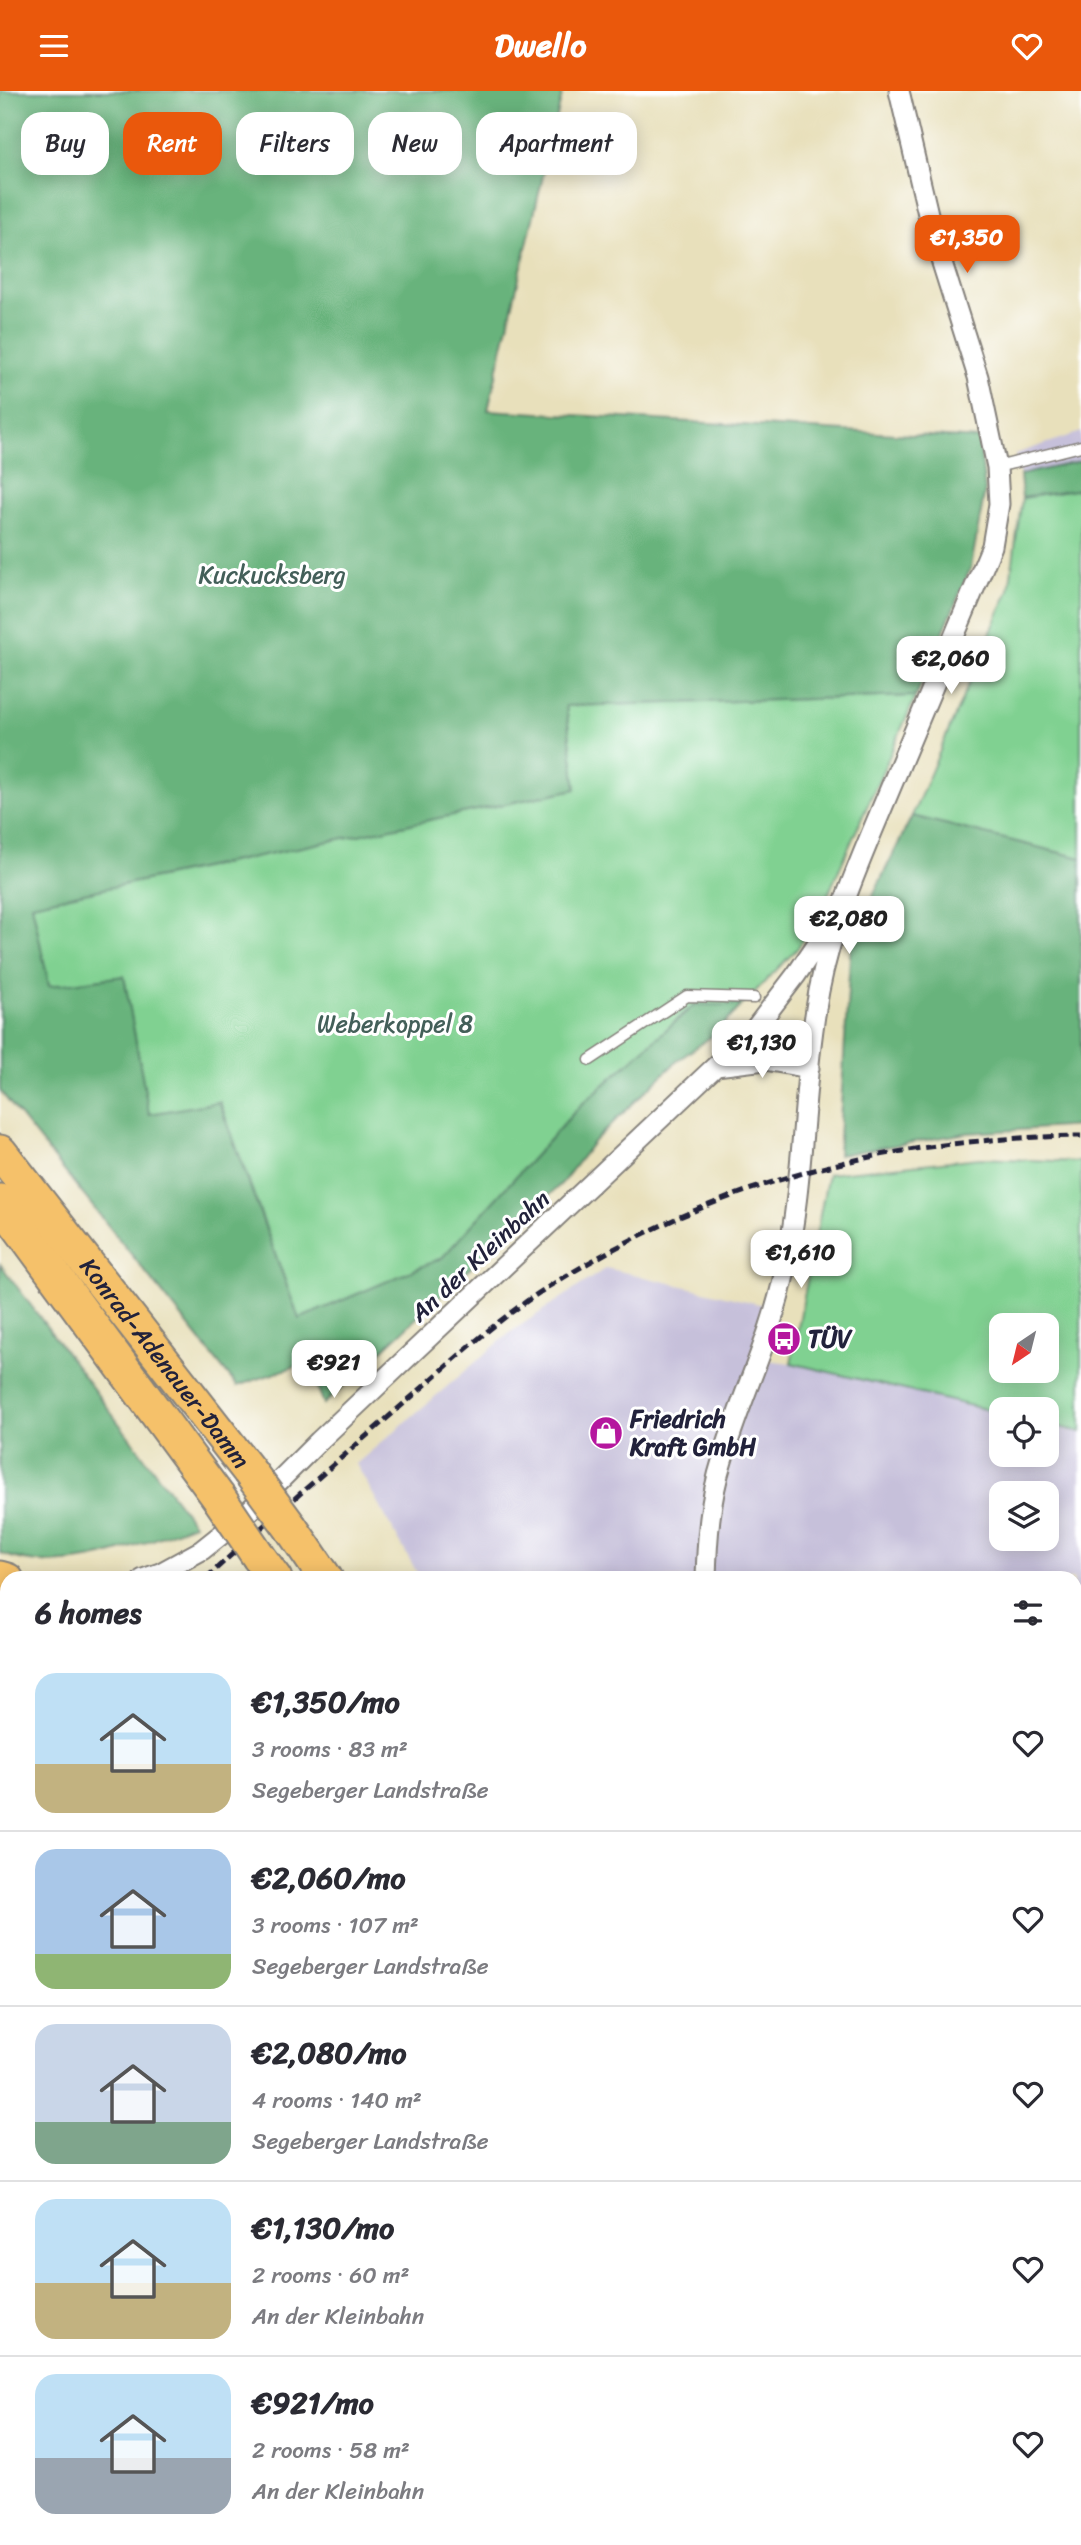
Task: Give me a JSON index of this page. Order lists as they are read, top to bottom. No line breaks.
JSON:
{"streets":{"highway":["Konrad-Adenauer-Damm"],"street":["An der Kleinbahn"]},"parks":["Kuckucksberg","Weberkoppel 8"],"places":{"bus stop":["TÜV"],"shop":["Friedrich Kraft GmbH"]},"north":"bottom left","page":{"header":"Dwello","chip":["Buy","Rent","Filters","New","Apartment"],"price":["€1,350","€2,060","€2,080","€1,130","€1,610","€921"],"heading":"6 homes","list":[{"name":"€1,350/mo","note":"3 rooms · 83 m² · Segeberger Landstraße"},{"name":"€2,060/mo","note":"3 rooms · 107 m² · Segeberger Landstraße"},{"name":"€2,080/mo","note":"4 rooms · 140 m² · Segeberger Landstraße"},{"name":"€1,130/mo","note":"2 rooms · 60 m² · An der Kleinbahn"},{"name":"€921/mo","note":"2 rooms · 58 m² · An der Kleinbahn"}]}}
